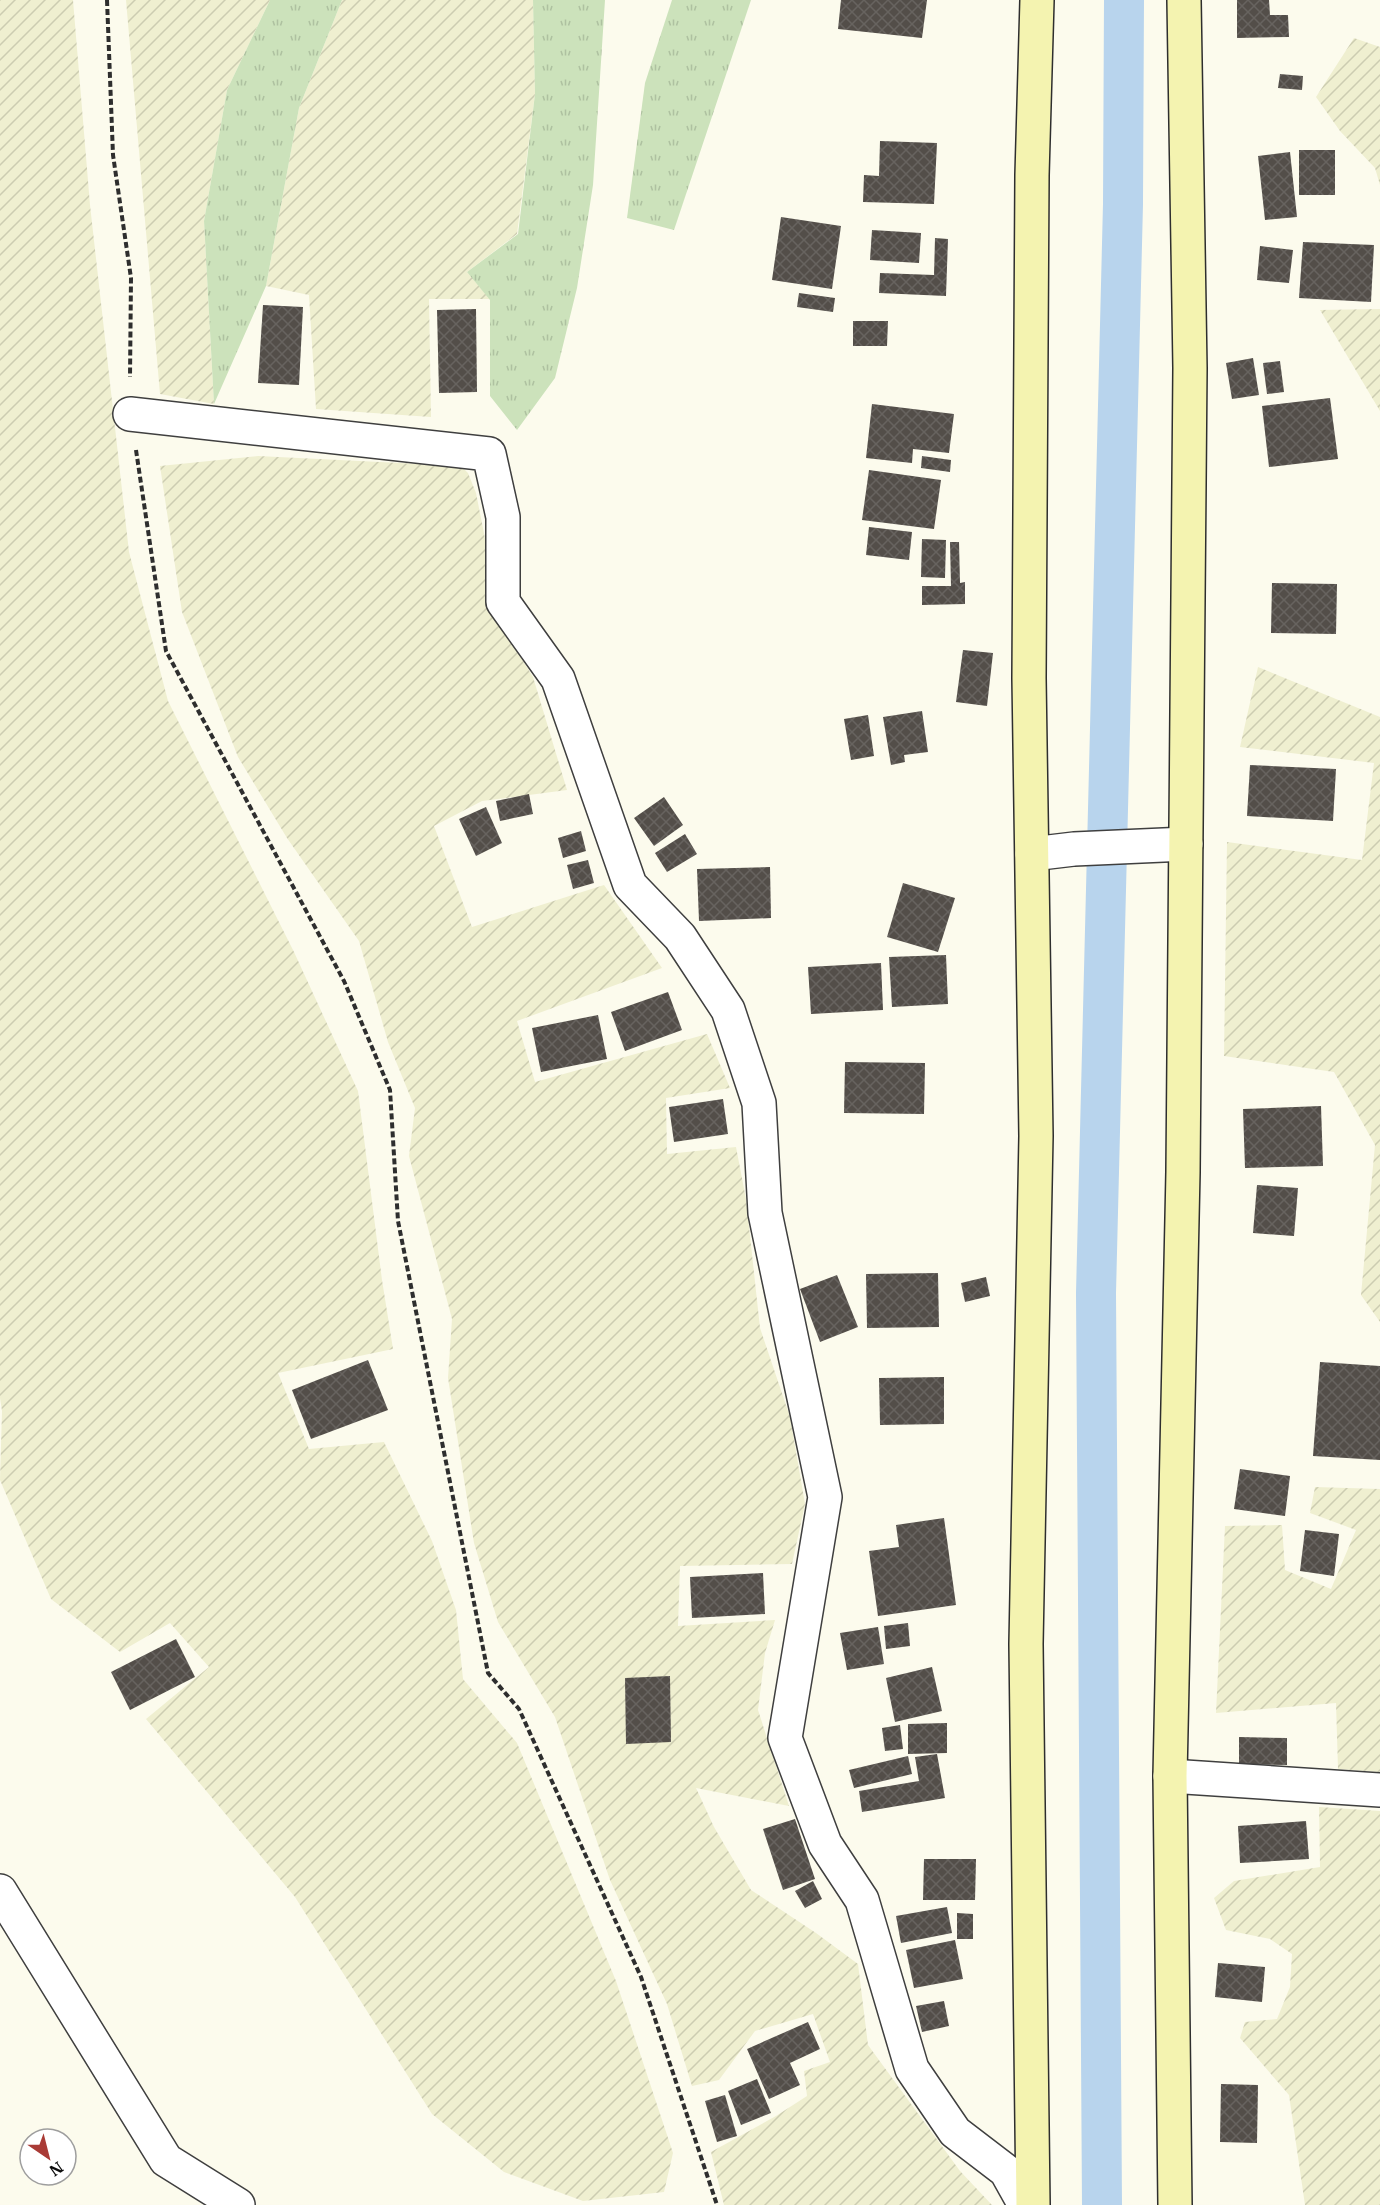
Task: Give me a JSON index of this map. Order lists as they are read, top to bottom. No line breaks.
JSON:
{"north":"bottom right"}
